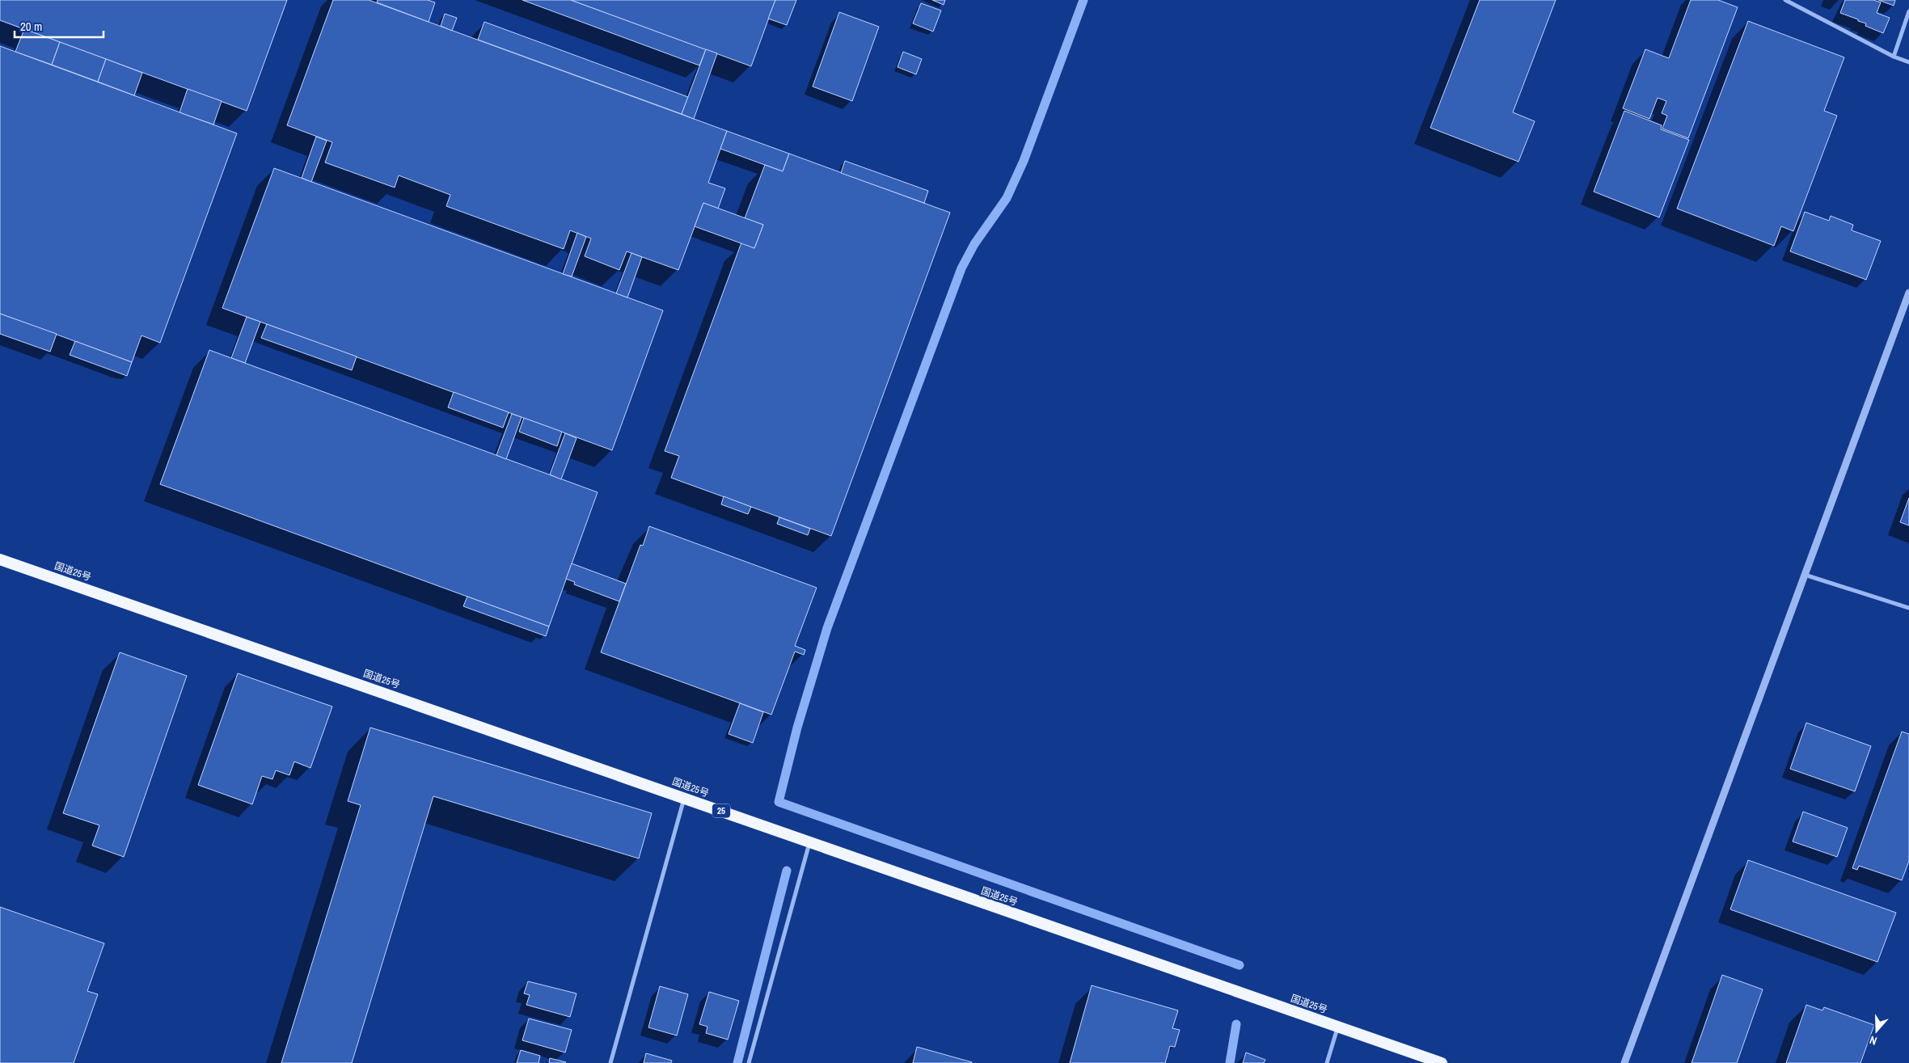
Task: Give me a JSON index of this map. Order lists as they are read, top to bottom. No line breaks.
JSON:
{"streets":{"highway":["国道25号","25"]},"scale_bar":"20 m","north":"bottom"}
